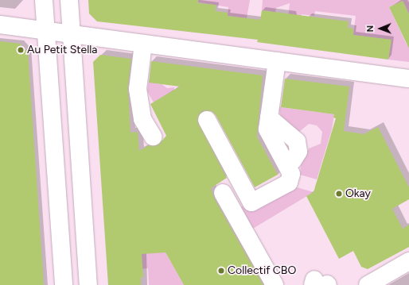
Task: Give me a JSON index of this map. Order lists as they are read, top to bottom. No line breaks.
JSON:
{"places":["Au Petit Stella","Okay","Collectif CBO"],"north":"left"}
